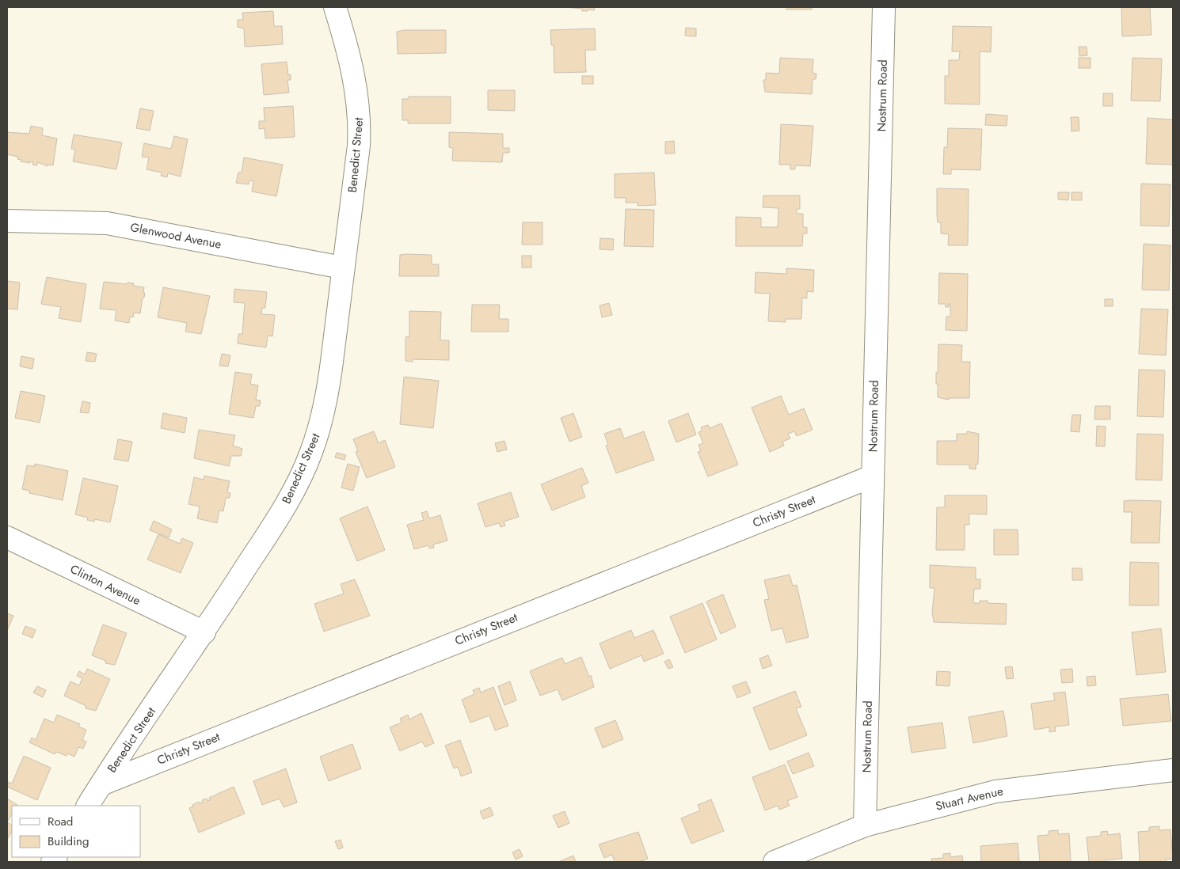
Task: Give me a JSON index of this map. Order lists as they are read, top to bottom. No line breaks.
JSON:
{"streets":{"street":["Nostrum Road","Benedict Street","Glenwood Avenue","Christy Street","Clinton Avenue","Stuart Avenue"]},"crossings":[["Nostrum Road","Christy Street"],["Nostrum Road","Stuart Avenue"],["Benedict Street","Glenwood Avenue"],["Benedict Street","Christy Street"],["Benedict Street","Clinton Avenue"]],"legend":["Road","Building"]}
